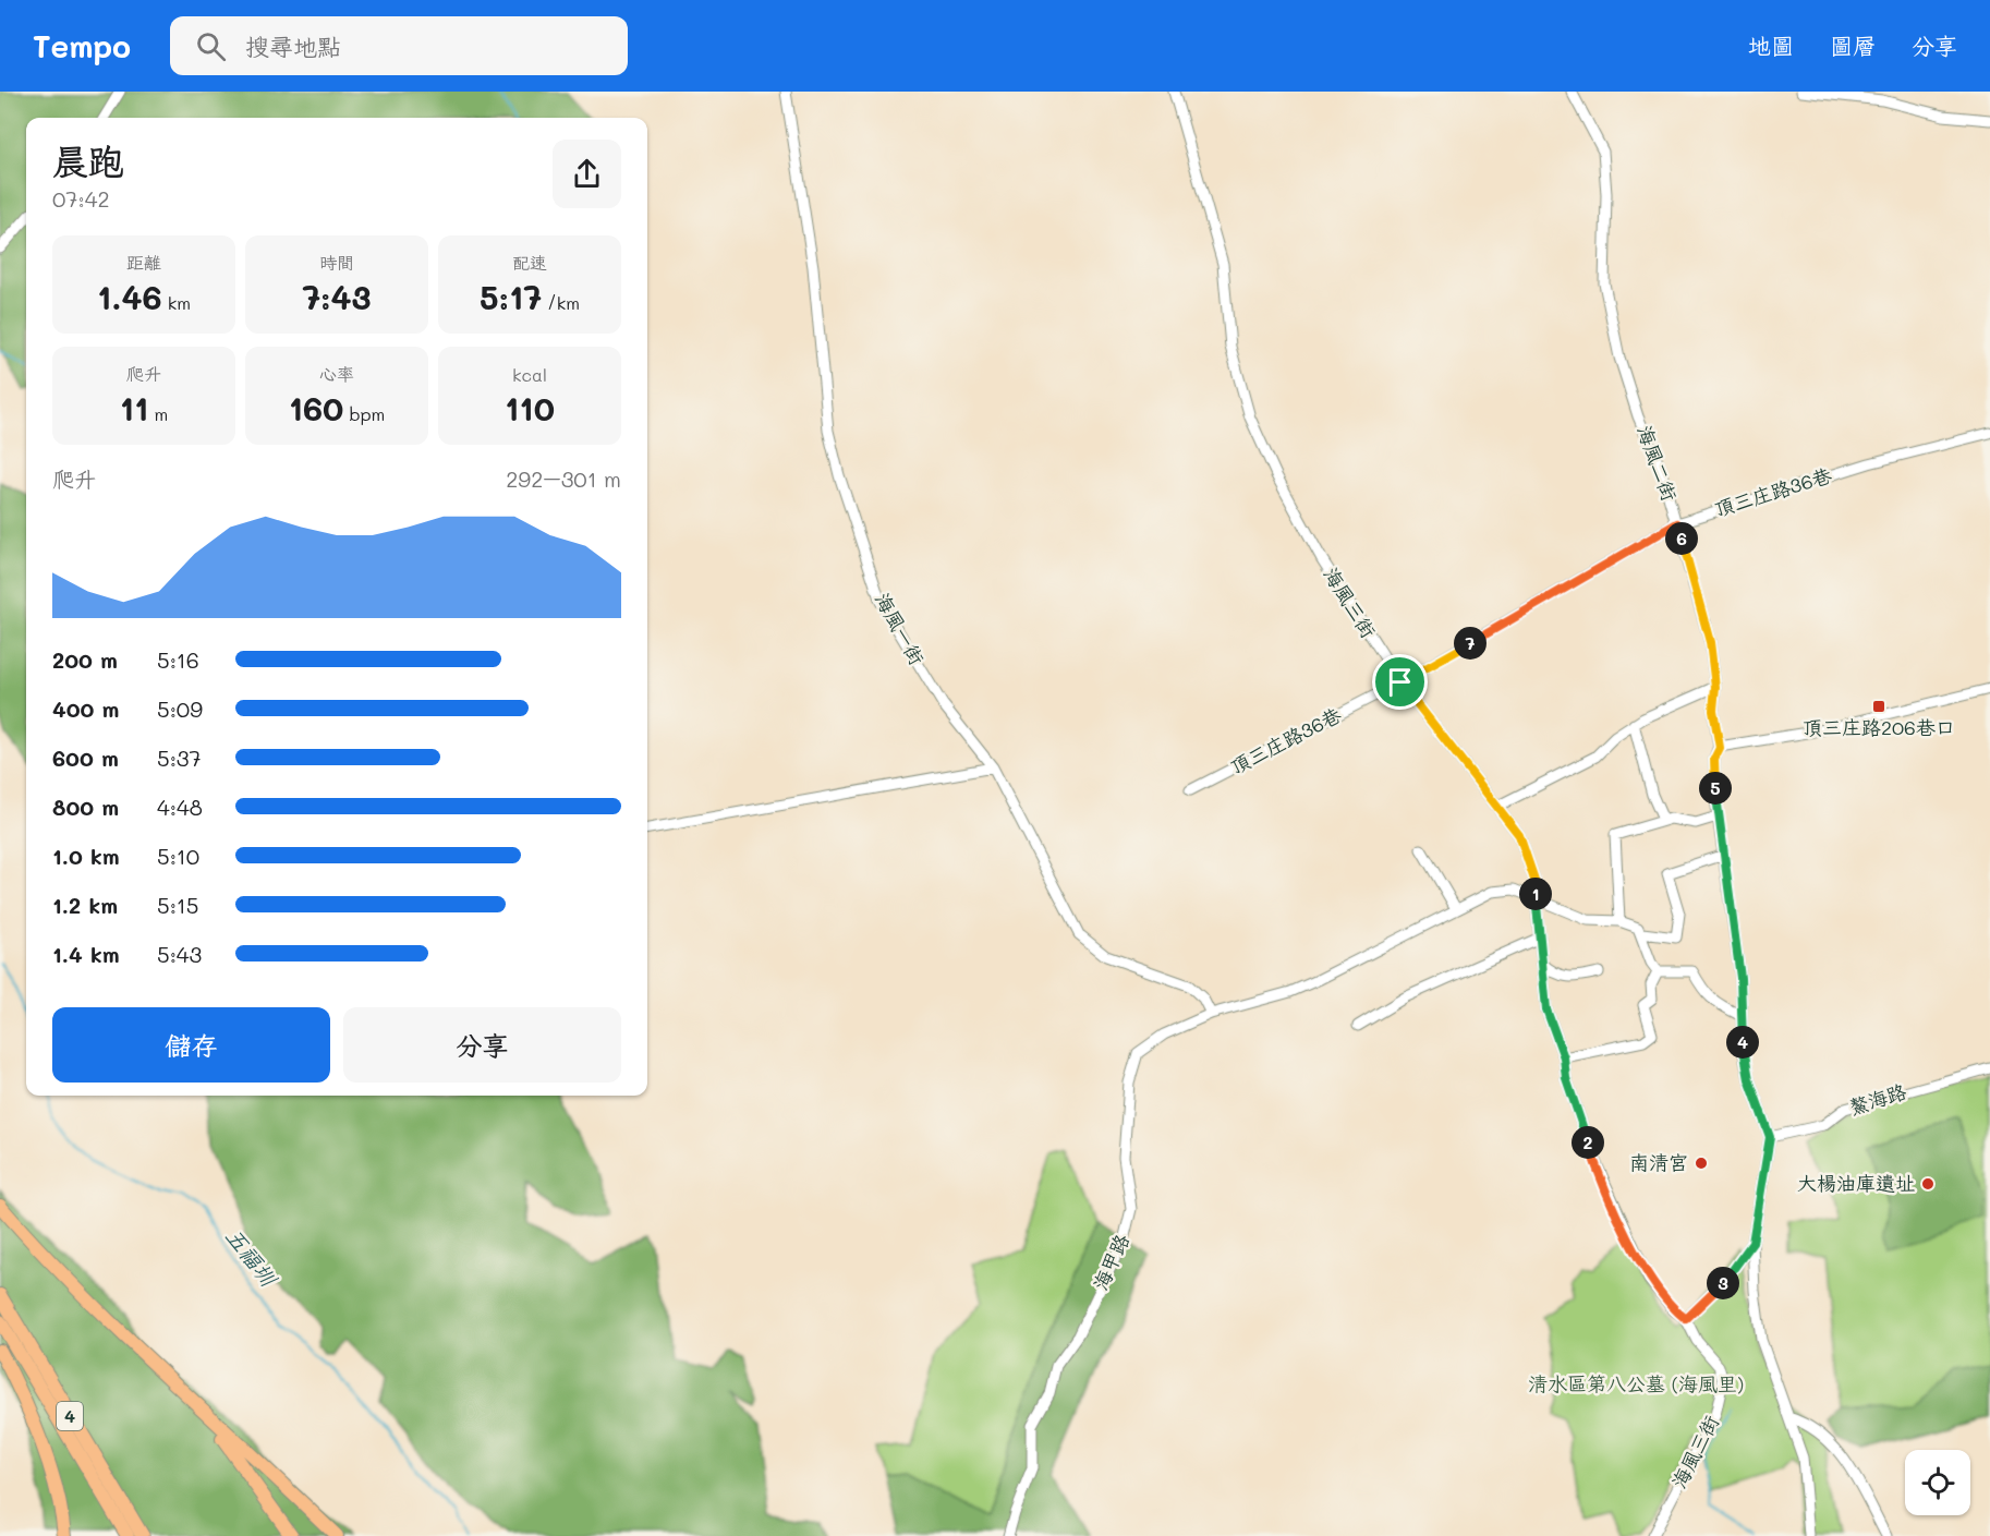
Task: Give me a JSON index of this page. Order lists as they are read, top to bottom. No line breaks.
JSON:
{"streets":{"highway":["4"],"street":["海風二街","頂三庄路36巷","海風三街","海風一街","鰲海路","海甲路"]},"crossings":[["海風二街","頂三庄路36巷"],["海風二街","海風三街"],["海風二街","鰲海路"],["頂三庄路36巷","海風三街"],["海風三街","海甲路"],["海風一街","海甲路"]],"water":["五福圳"],"parks":["清水區第八公墓 (海風里)"],"places":{"transit":["頂三庄路206巷口"],"other":["南清宮","大楊油庫遺址"]},"page":{"header":"Tempo","search":"搜尋地點","nav":["地圖","圖層","分享"],"heading":["晨跑","07:42"],"stats":[["距離","1.46 km"],["時間","7:43"],["配速","5:17 /km"],["爬升","11 m"],["心率","160 bpm"],["kcal","110"]],"chart":["爬升","292–301 m"],"pins":["6","7","5","1","4","2","3"],"list":[{"name":"200 m","note":"5:16"},{"name":"400 m","note":"5:09"},{"name":"600 m","note":"5:37"},{"name":"800 m","note":"4:48"},{"name":"1.0 km","note":"5:10"},{"name":"1.2 km","note":"5:15"},{"name":"1.4 km","note":"5:43"}],"buttons":["儲存","分享"]}}
